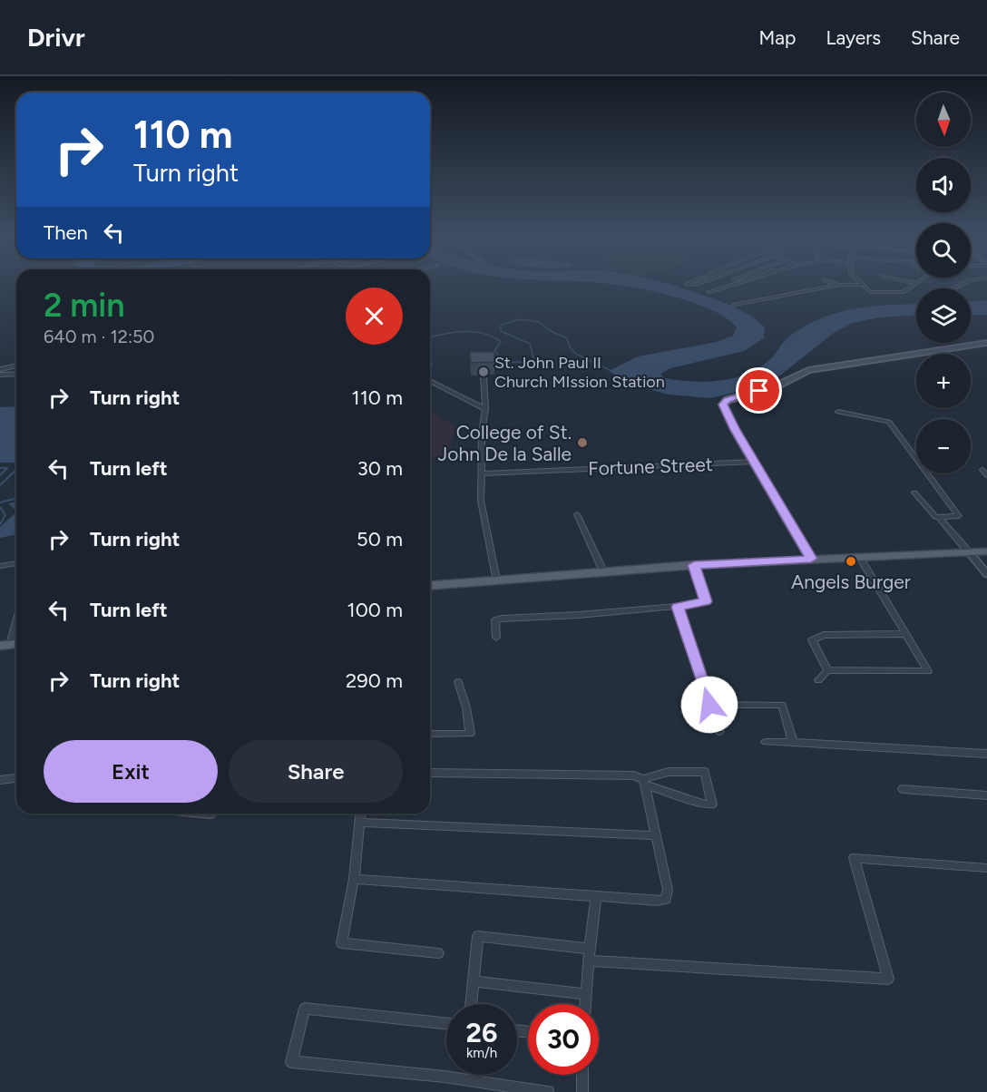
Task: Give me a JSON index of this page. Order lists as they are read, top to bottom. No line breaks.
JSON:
{"streets":{"street":["Fortune Street"]},"places":["St. John Paul II Church MIssion Station","College of St. John De la Salle","Angels Burger"],"north":"bottom","page":{"header":"Drivr","nav":["Map","Layers","Share"],"map_buttons":["+","−"],"turn":["110 m","Turn right"],"then":"Then","heading":["2 min","640 m · 12:50"],"list":[{"name":"Turn right","value":"110 m"},{"name":"Turn left","value":"30 m"},{"name":"Turn right","value":"50 m"},{"name":"Turn left","value":"100 m"},{"name":"Turn right","value":"290 m"}],"buttons":["Exit","Share"],"speed":"26 km/h","limit":"30"}}
